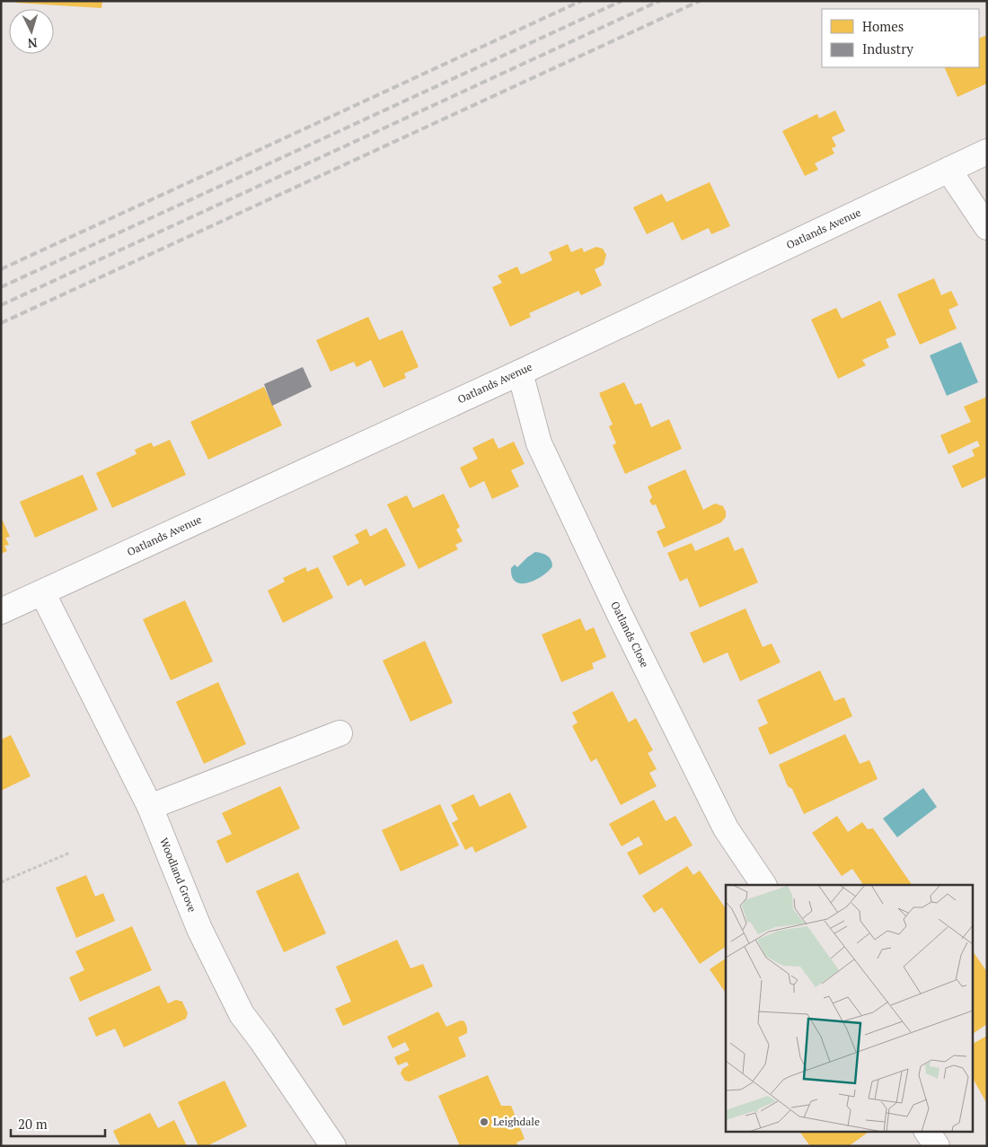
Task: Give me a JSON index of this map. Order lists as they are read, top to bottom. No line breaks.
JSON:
{"streets":{"street":["Oatlands Avenue","Oatlands Close","Woodland Grove"]},"crossings":[["Oatlands Avenue","Oatlands Close"],["Oatlands Avenue","Woodland Grove"]],"places":["Leighdale"],"legend":["Homes","Industry"],"scale_bar":"20 m","north":"bottom"}
